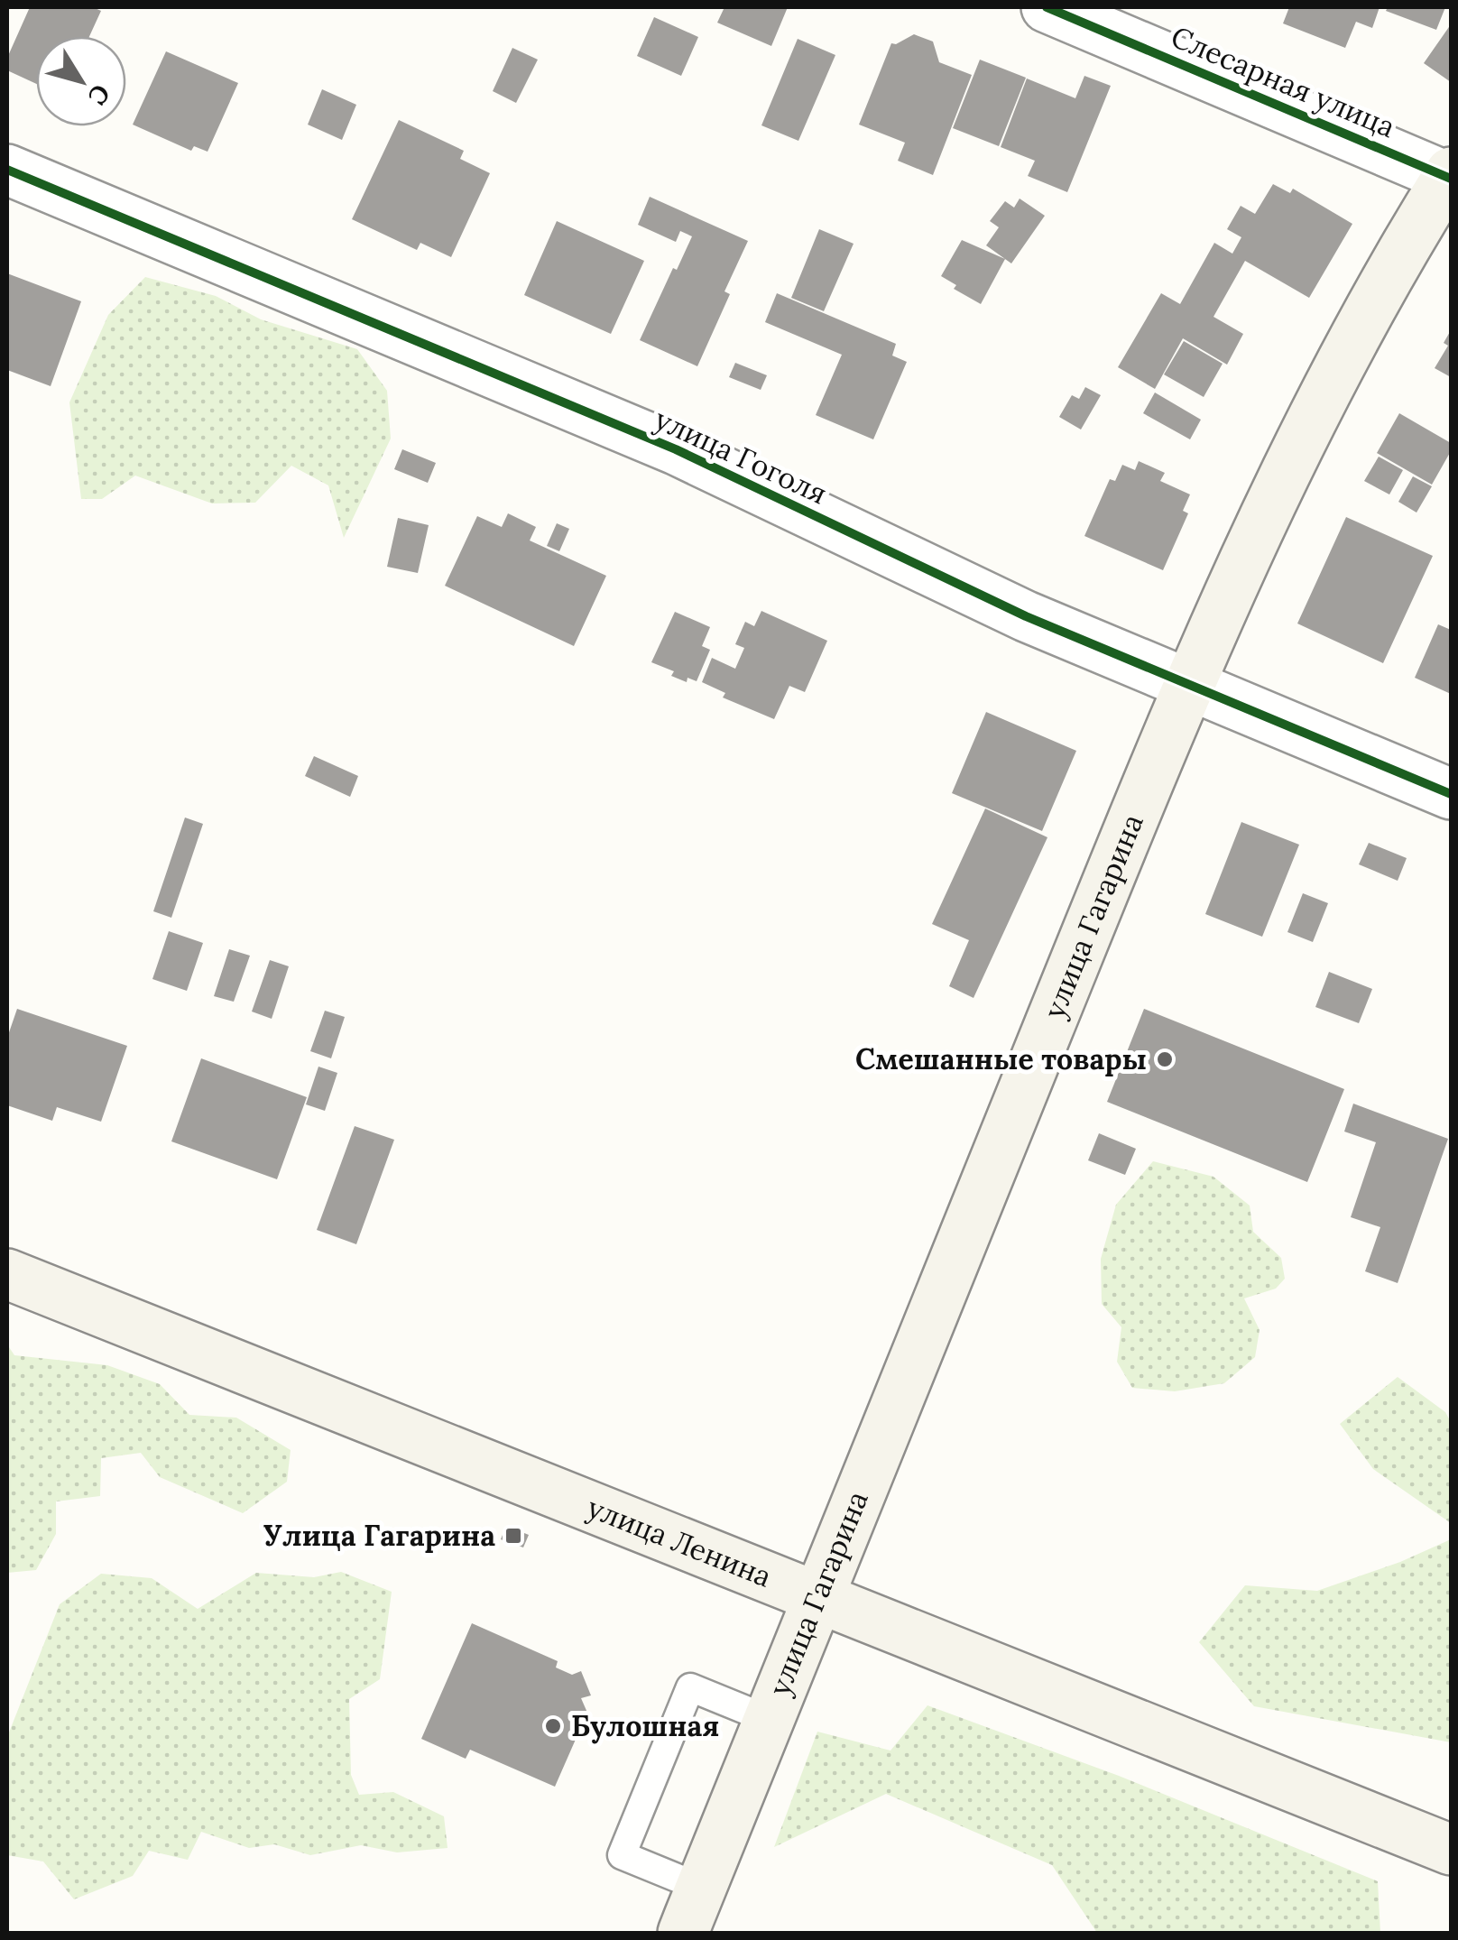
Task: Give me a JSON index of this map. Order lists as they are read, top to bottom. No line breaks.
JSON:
{"streets":{"main road":["улица Гагарина","улица Ленина"],"street":["Слесарная улица","улица Гоголя"]},"crossings":[["Слесарная улица","улица Гагарина"],["улица Гоголя","улица Гагарина"],["улица Гагарина","улица Ленина"]],"places":{"other":["Смешанные товары","Булошная"],"transit":["Улица Гагарина"]},"north":"bottom right"}
